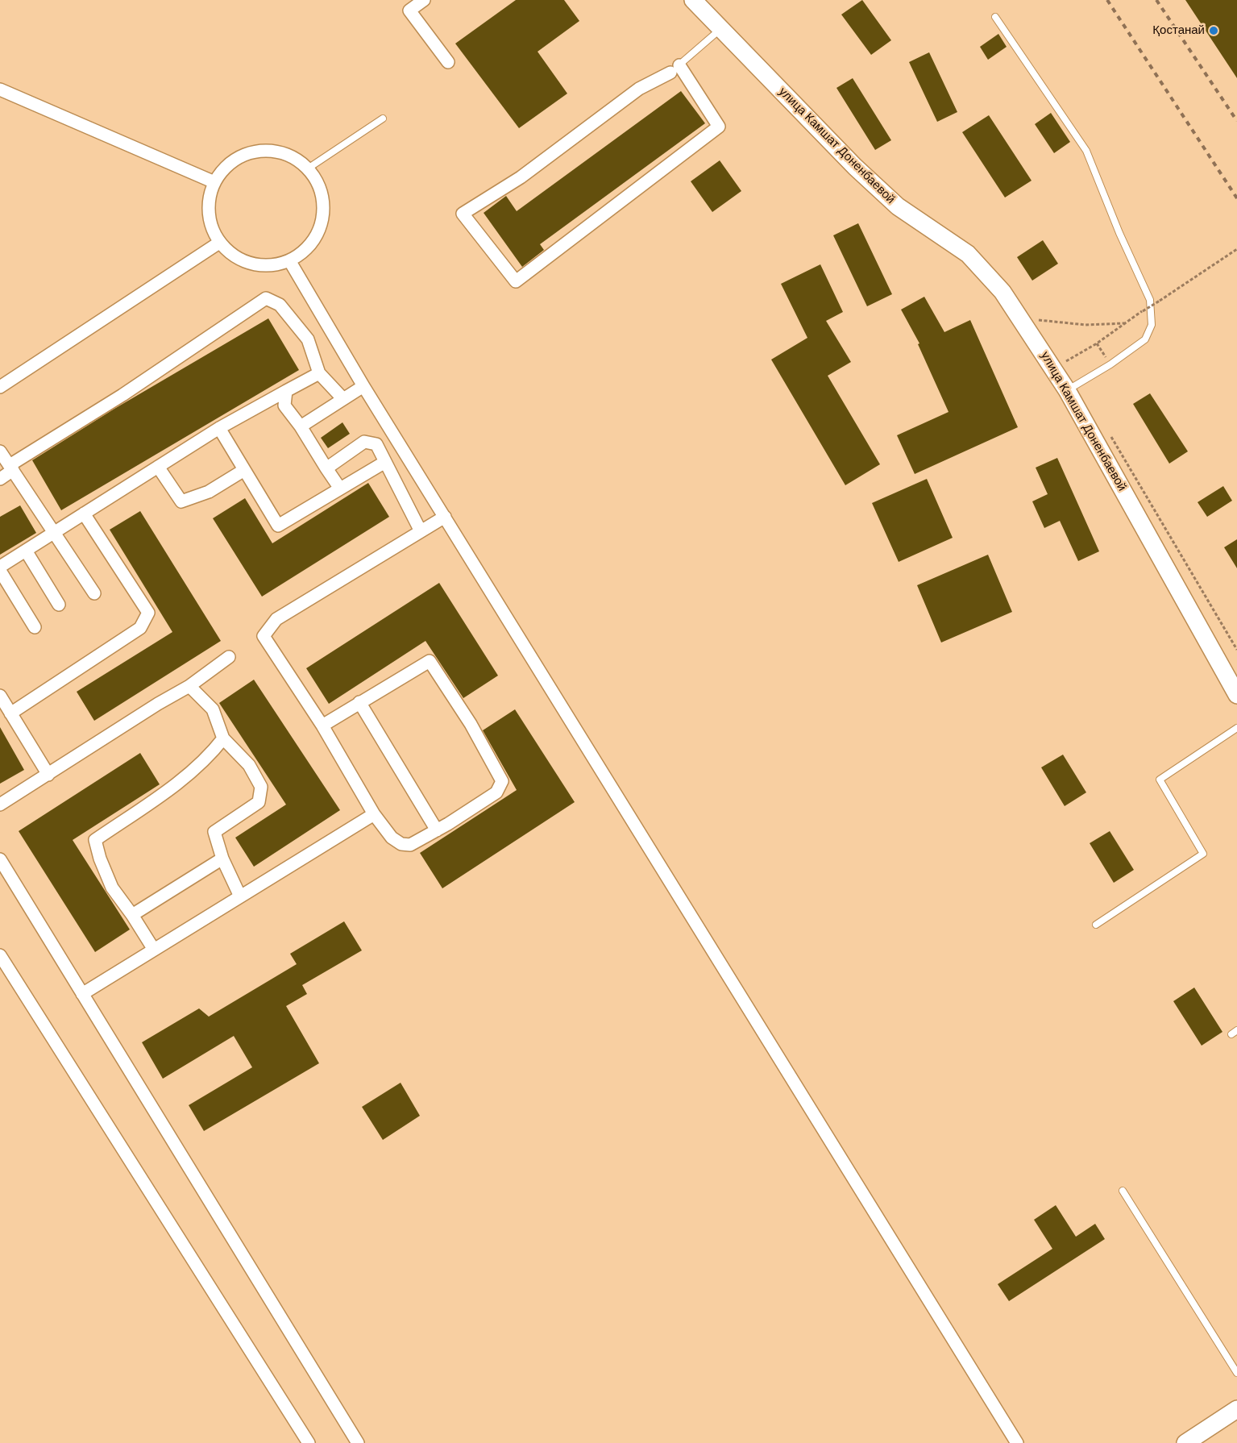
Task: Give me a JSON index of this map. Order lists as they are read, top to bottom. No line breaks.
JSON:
{"streets":{"street":["улица Камшат Доненбаевой"]},"places":["Қостанай"]}
